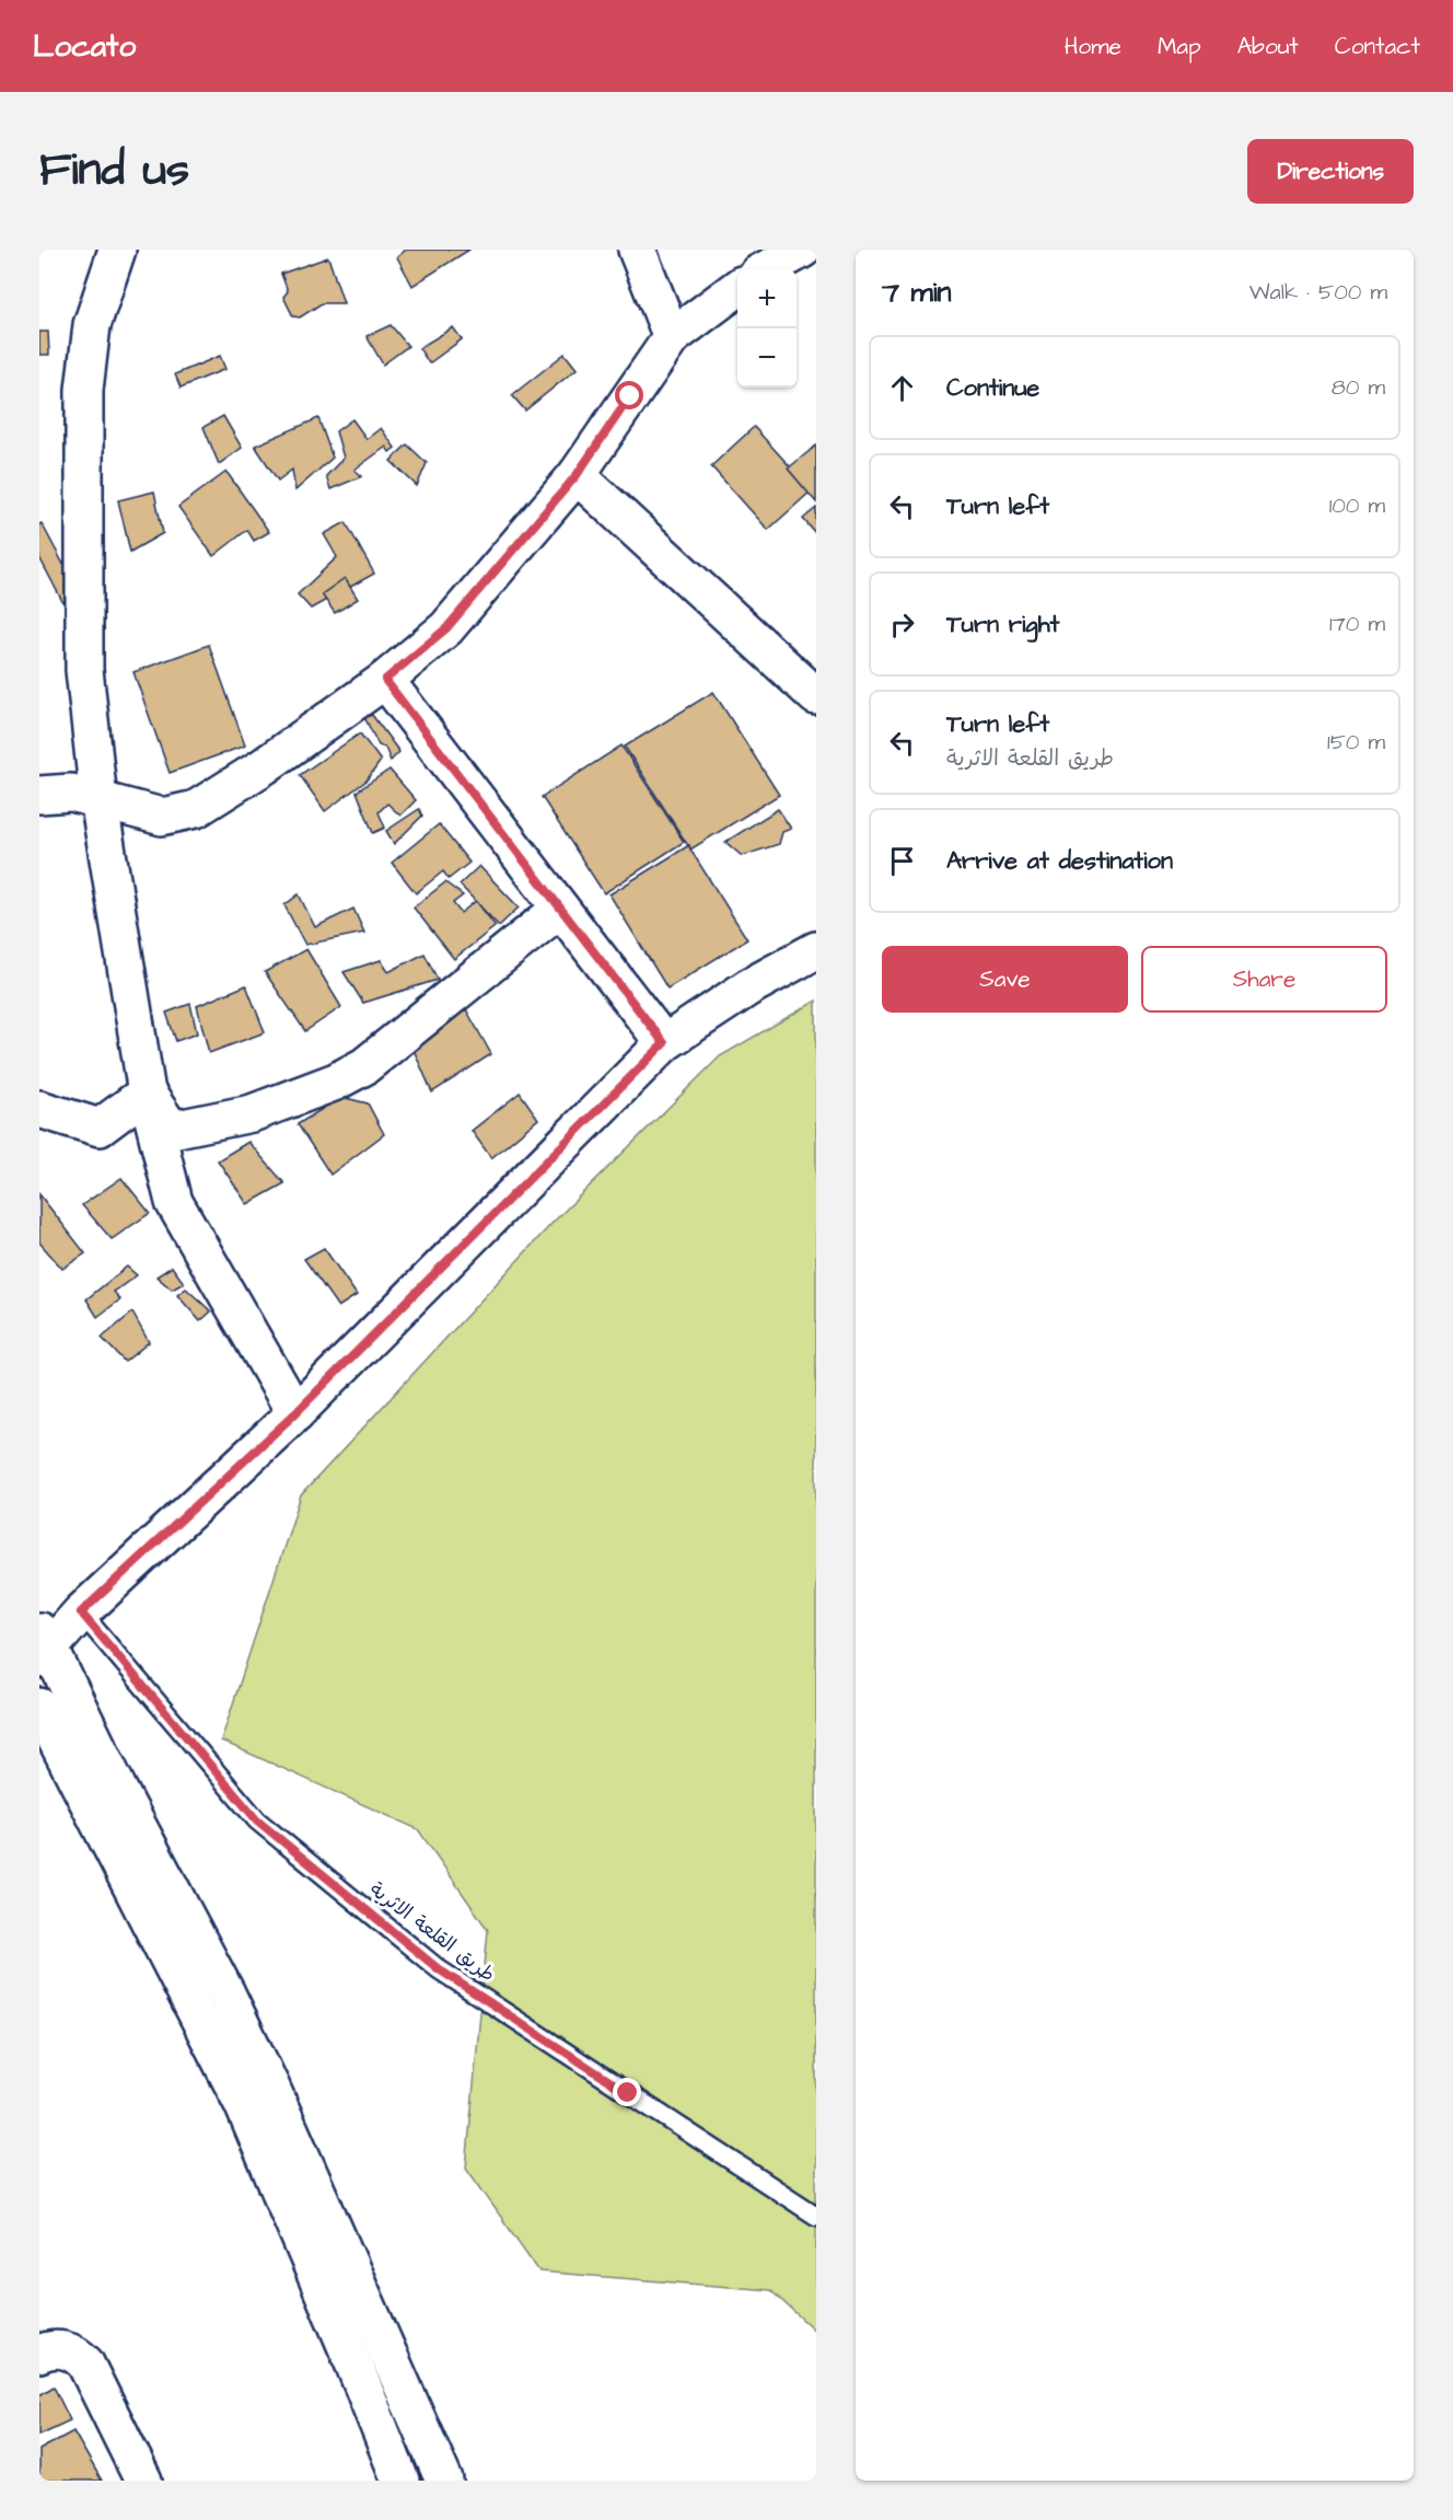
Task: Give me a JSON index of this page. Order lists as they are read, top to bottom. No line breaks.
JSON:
{"streets":{"lane":["طريق القلعة الاثرية"]},"page":{"header":"Locato","nav":["Home","Map","About","Contact"],"title":"Find us","buttons":["Directions",["Save","Share"]],"heading":["7 min","Walk · 500 m"],"map_buttons":["+","−"],"list":[["Continue","80 m"],["Turn left","100 m"],["Turn right","170 m"],["Turn left","طريق القلعة الاثرية","150 m"],"Arrive at destination"]}}
